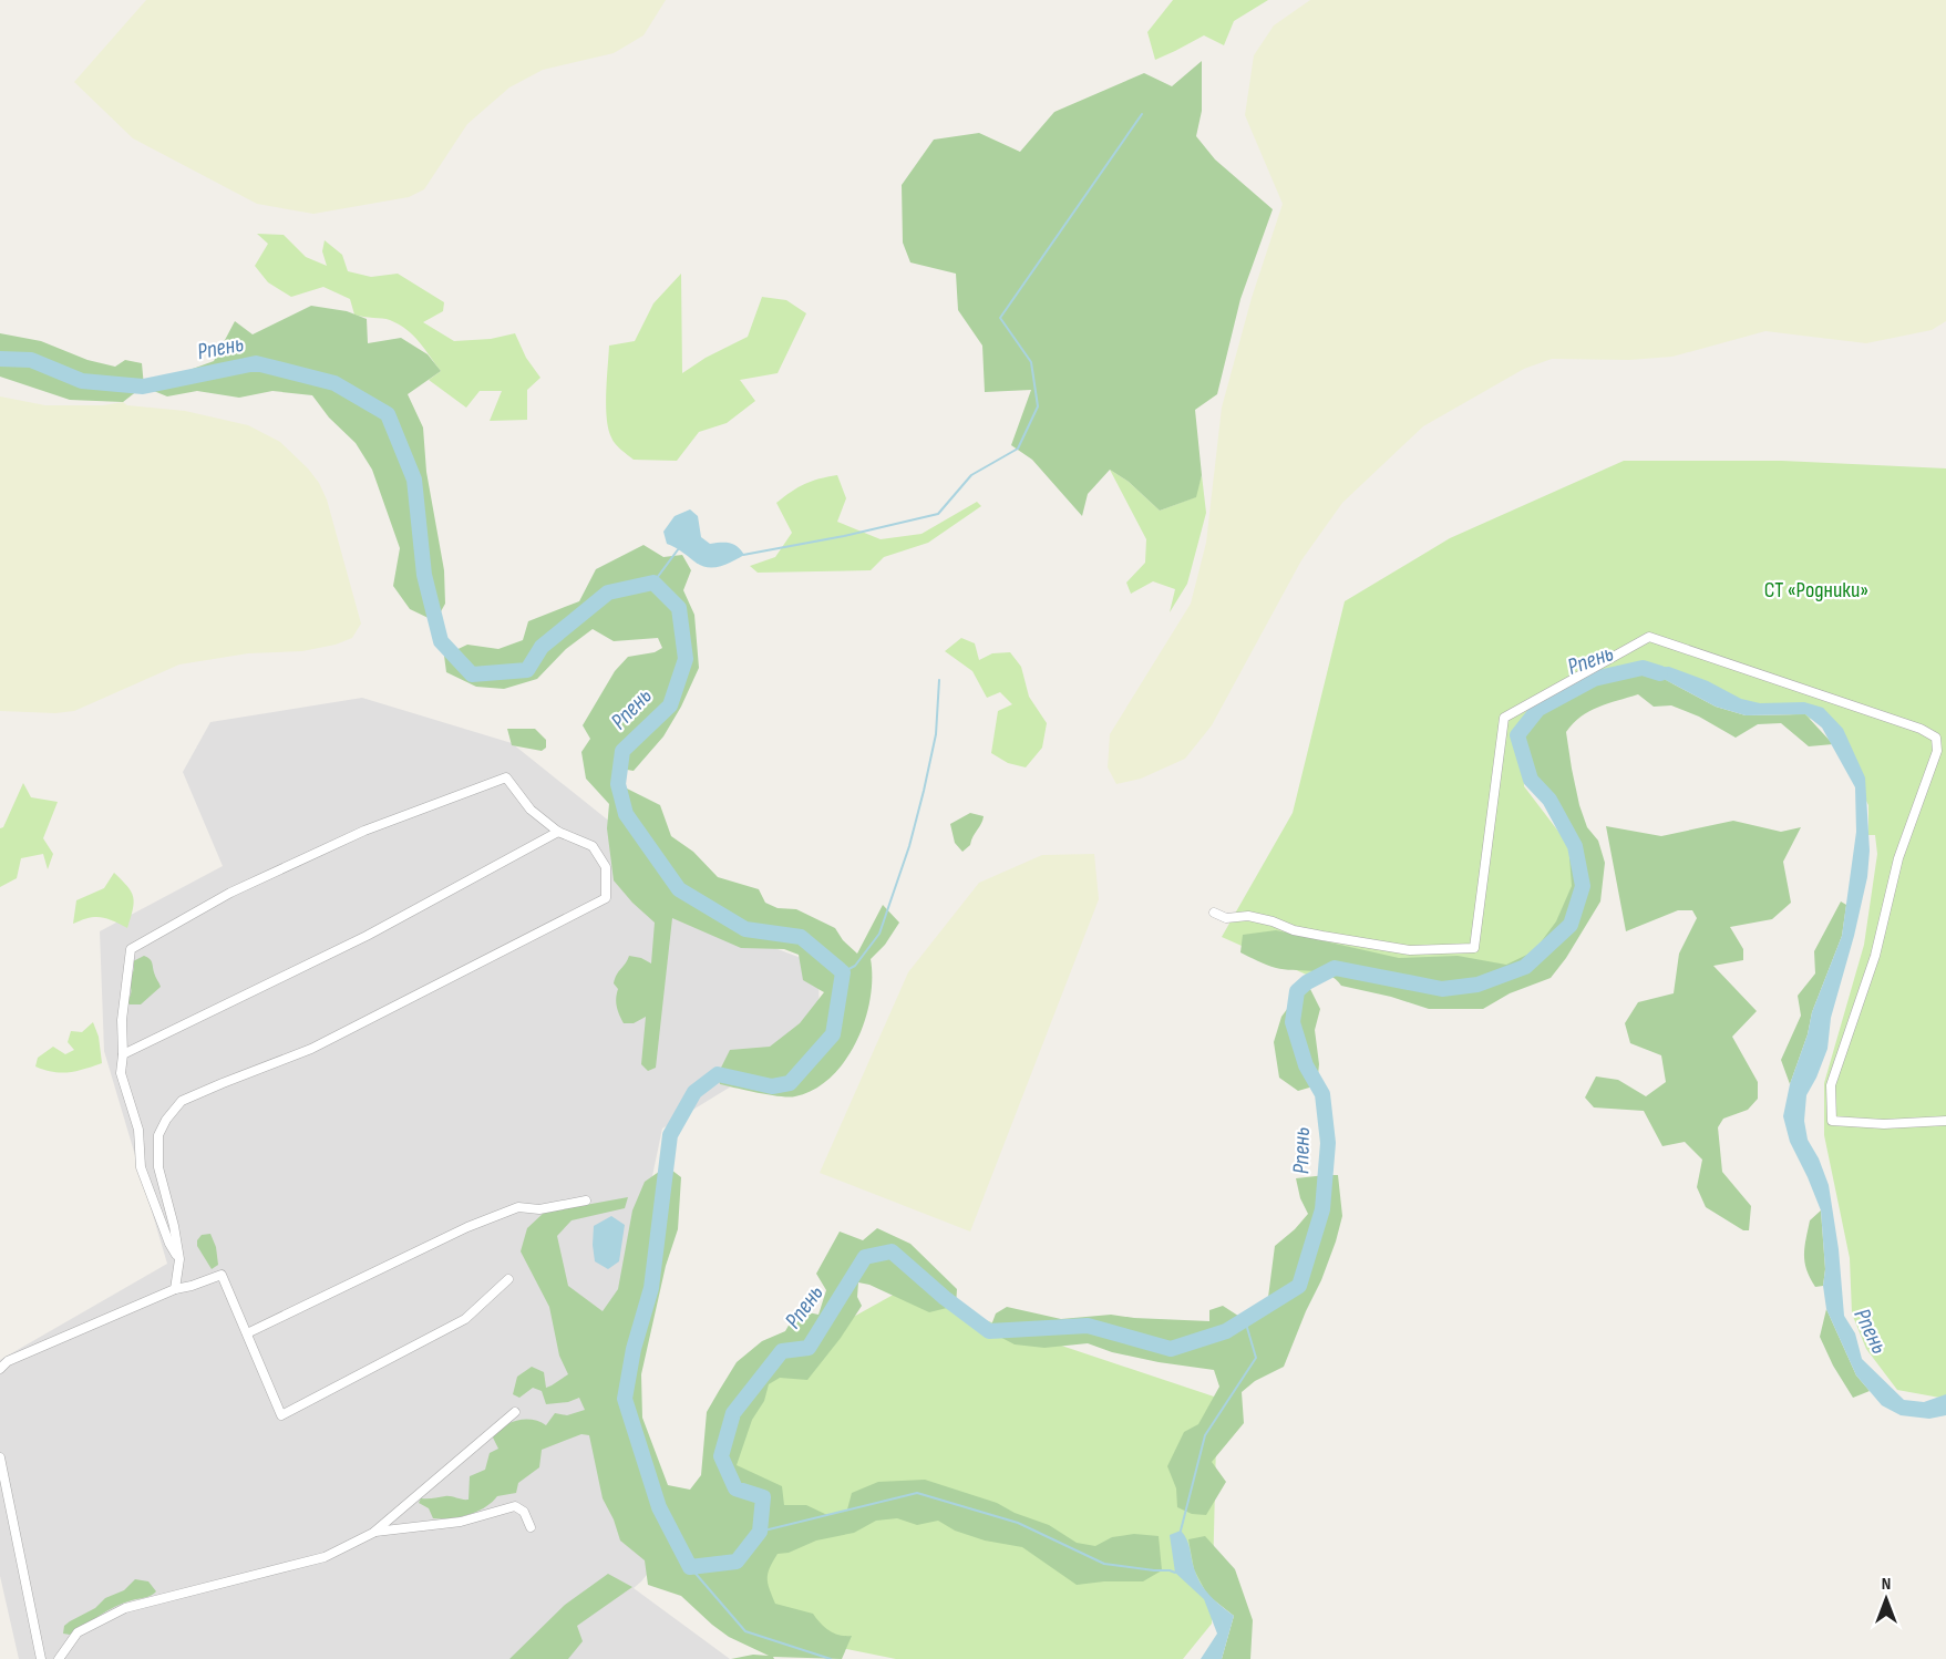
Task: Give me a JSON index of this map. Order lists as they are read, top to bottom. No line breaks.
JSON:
{"water":["Рпень"],"parks":["СТ «Родники»"],"north":"top"}
